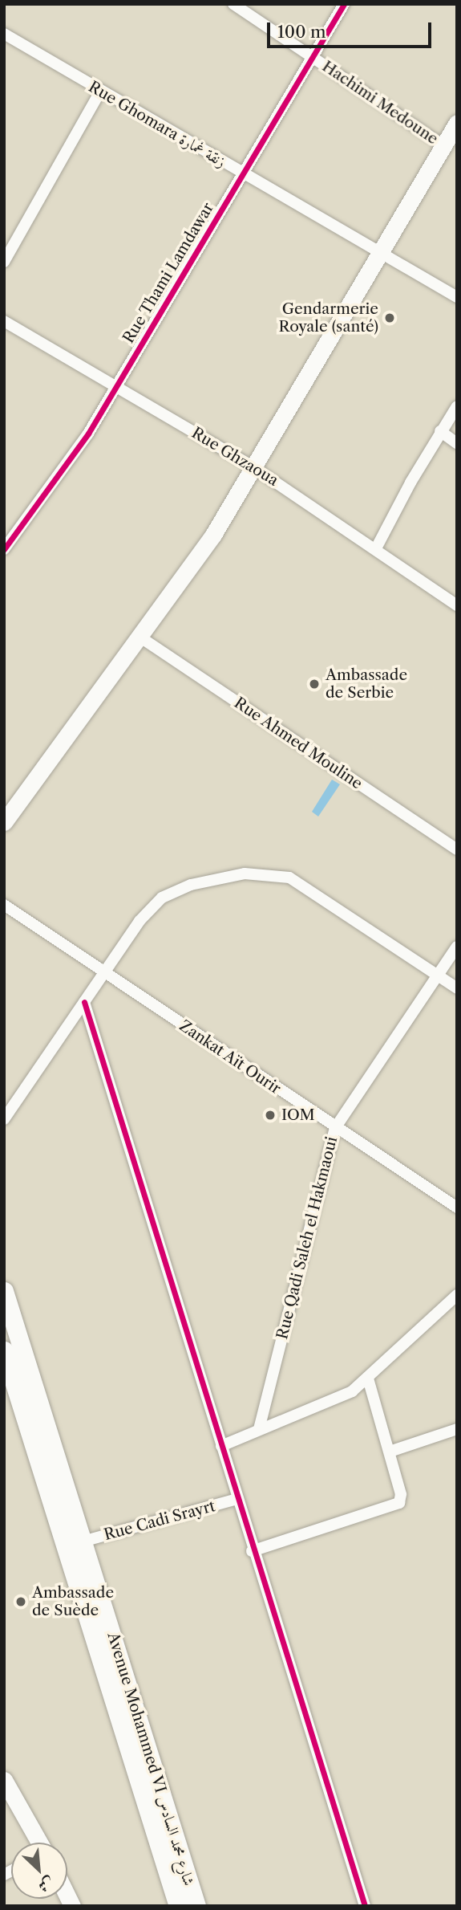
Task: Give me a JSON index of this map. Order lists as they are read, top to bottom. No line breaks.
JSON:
{"streets":{"main road":["Avenue Mohammed VI شارع محمد السادس"],"street":["Hachimi Medoune","Rue Ghomara زنقة غمارة","Rue Thami Lamdawar","Rue Ghzaoua","Rue Ahmed Mouline","Zankat Aït Ourir","Rue Qadi Saleh el Hakmaoui","Rue Cadi Srayrt"]},"crossings":[["Hachimi Medoune","Rue Thami Lamdawar"],["Rue Ghomara زنقة غمارة","Rue Thami Lamdawar"],["Rue Thami Lamdawar","Rue Ghzaoua"],["Zankat Aït Ourir","Rue Qadi Saleh el Hakmaoui"],["Rue Cadi Srayrt","Avenue Mohammed VI شارع محمد السادس"]],"places":["Gendarmerie Royale (santé)","Ambassade de Serbie","IOM","Ambassade de Suède"],"scale_bar":"100 m","north":"bottom right"}
